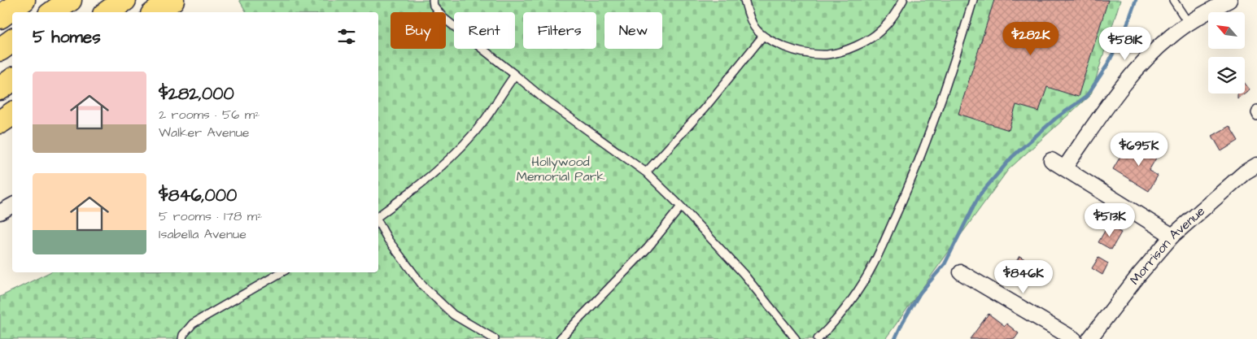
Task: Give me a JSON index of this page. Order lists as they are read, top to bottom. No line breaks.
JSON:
{"streets":{"street":["Morrison Avenue"]},"parks":["Hollywood Memorial Park"],"north":"top left","page":{"chip":["Buy","Rent","Filters","New"],"heading":"5 homes","price":["$282K","$581K","$695K","$513K","$846K"],"list":[{"name":"$282,000","note":"2 rooms · 56 m² · Walker Avenue"},{"name":"$846,000","note":"5 rooms · 178 m² · Isabella Avenue"}]}}
